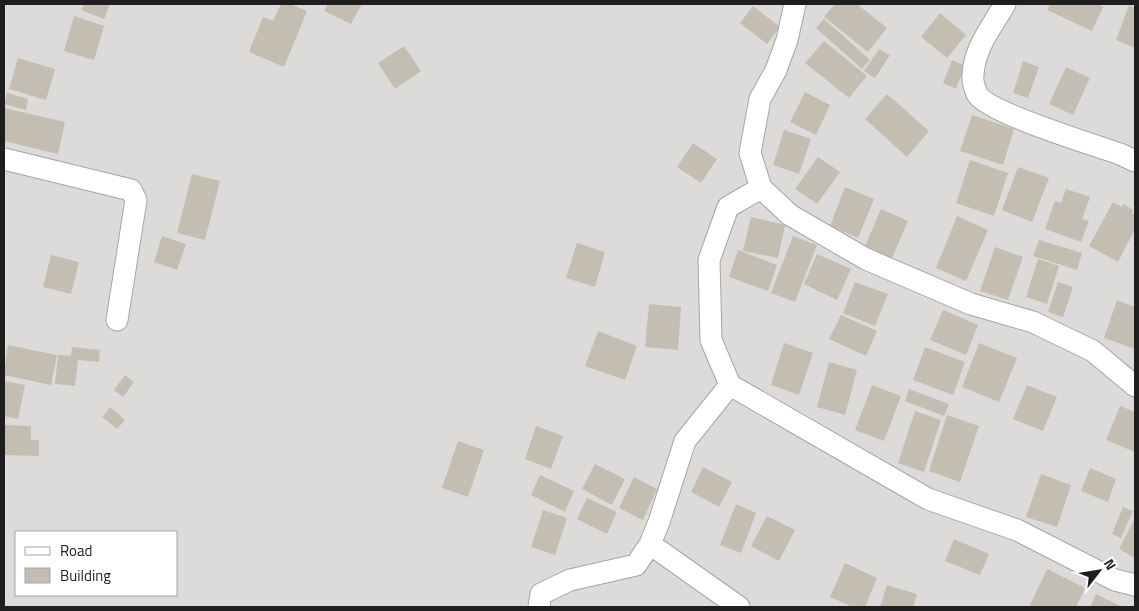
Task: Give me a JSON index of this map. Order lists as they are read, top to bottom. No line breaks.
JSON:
{"legend":["Road","Building"],"north":"top right"}
